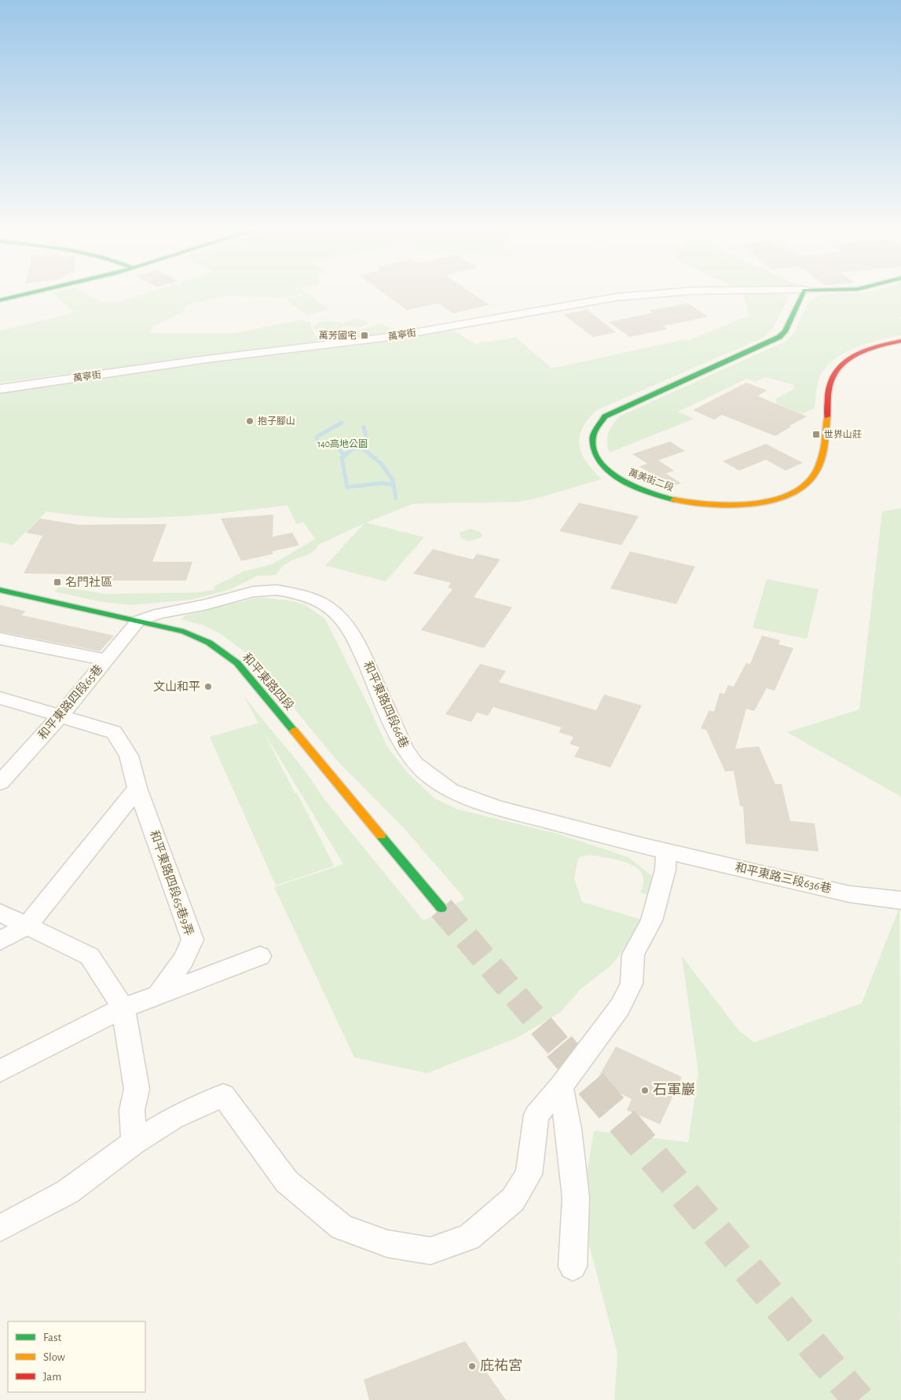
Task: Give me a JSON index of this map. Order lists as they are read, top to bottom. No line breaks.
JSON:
{"streets":{"street":["萬寧街","萬美街二段","和平東路四段","和平東路四段65巷","和平東路四段66巷","和平東路三段636巷","和平東路四段65巷9弄"]},"crossings":[["和平東路四段","和平東路四段65巷"],["和平東路四段","和平東路四段66巷"],["和平東路四段65巷","和平東路四段66巷"],["和平東路四段65巷","和平東路四段65巷9弄"],["和平東路四段66巷","和平東路三段636巷"]],"parks":["140高地公園"],"places":{"transit":["萬芳國宅","世界山莊","名門社區"],"other":["抱子腳山","文山和平","石軍巖","庇祐宮"]},"legend":["Fast","Slow","Jam"]}
